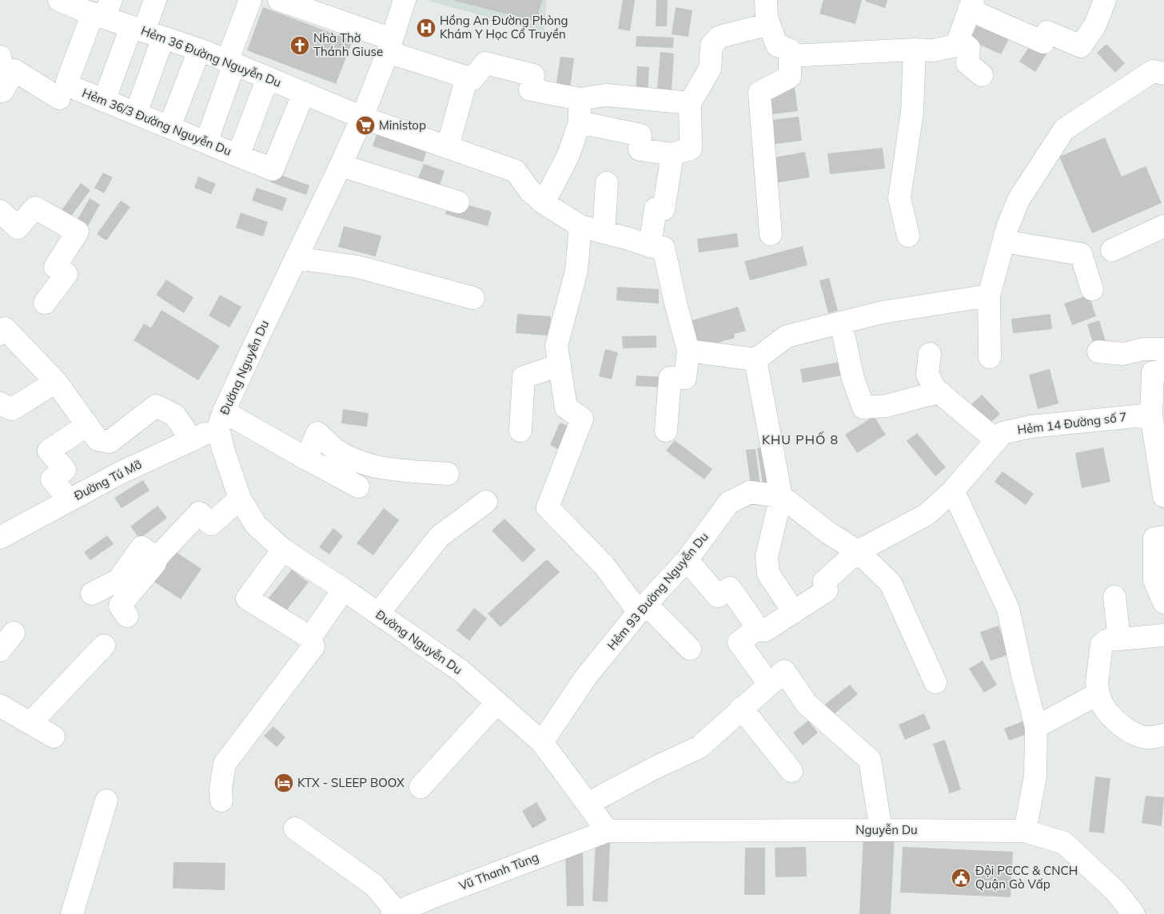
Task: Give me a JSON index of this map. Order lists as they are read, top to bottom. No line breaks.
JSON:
{"streets":{"street":["Hẻm 36 Đường Nguyễn Du","Hẻm 36/3 Đường Nguyễn Du","Đường Nguyễn Du","Hẻm 14 Đường số 7","Đường Tú Mỡ","Hẻm 93 Đường Nguyễn Du","Nguyễn Du","Vũ Thanh Tùng"]},"crossings":[["Hẻm 36 Đường Nguyễn Du","Hẻm 36/3 Đường Nguyễn Du"],["Hẻm 36 Đường Nguyễn Du","Đường Nguyễn Du"],["Đường Nguyễn Du","Đường Tú Mỡ"],["Đường Nguyễn Du","Hẻm 93 Đường Nguyễn Du"],["Đường Nguyễn Du","Nguyễn Du"],["Đường Nguyễn Du","Vũ Thanh Tùng"],["Nguyễn Du","Vũ Thanh Tùng"]],"districts":["KHU PHỐ 8"],"places":{"hospital":["Hồng An Đường Phòng Khám Y Học Cổ Truyền"],"church":["Nhà Thờ Thánh Giuse"],"supermarket":["Ministop"],"hotel":["KTX - SLEEP BOOX"],"public building":["Đội PCCC & CNCH Quận Gò Vấp"]}}
